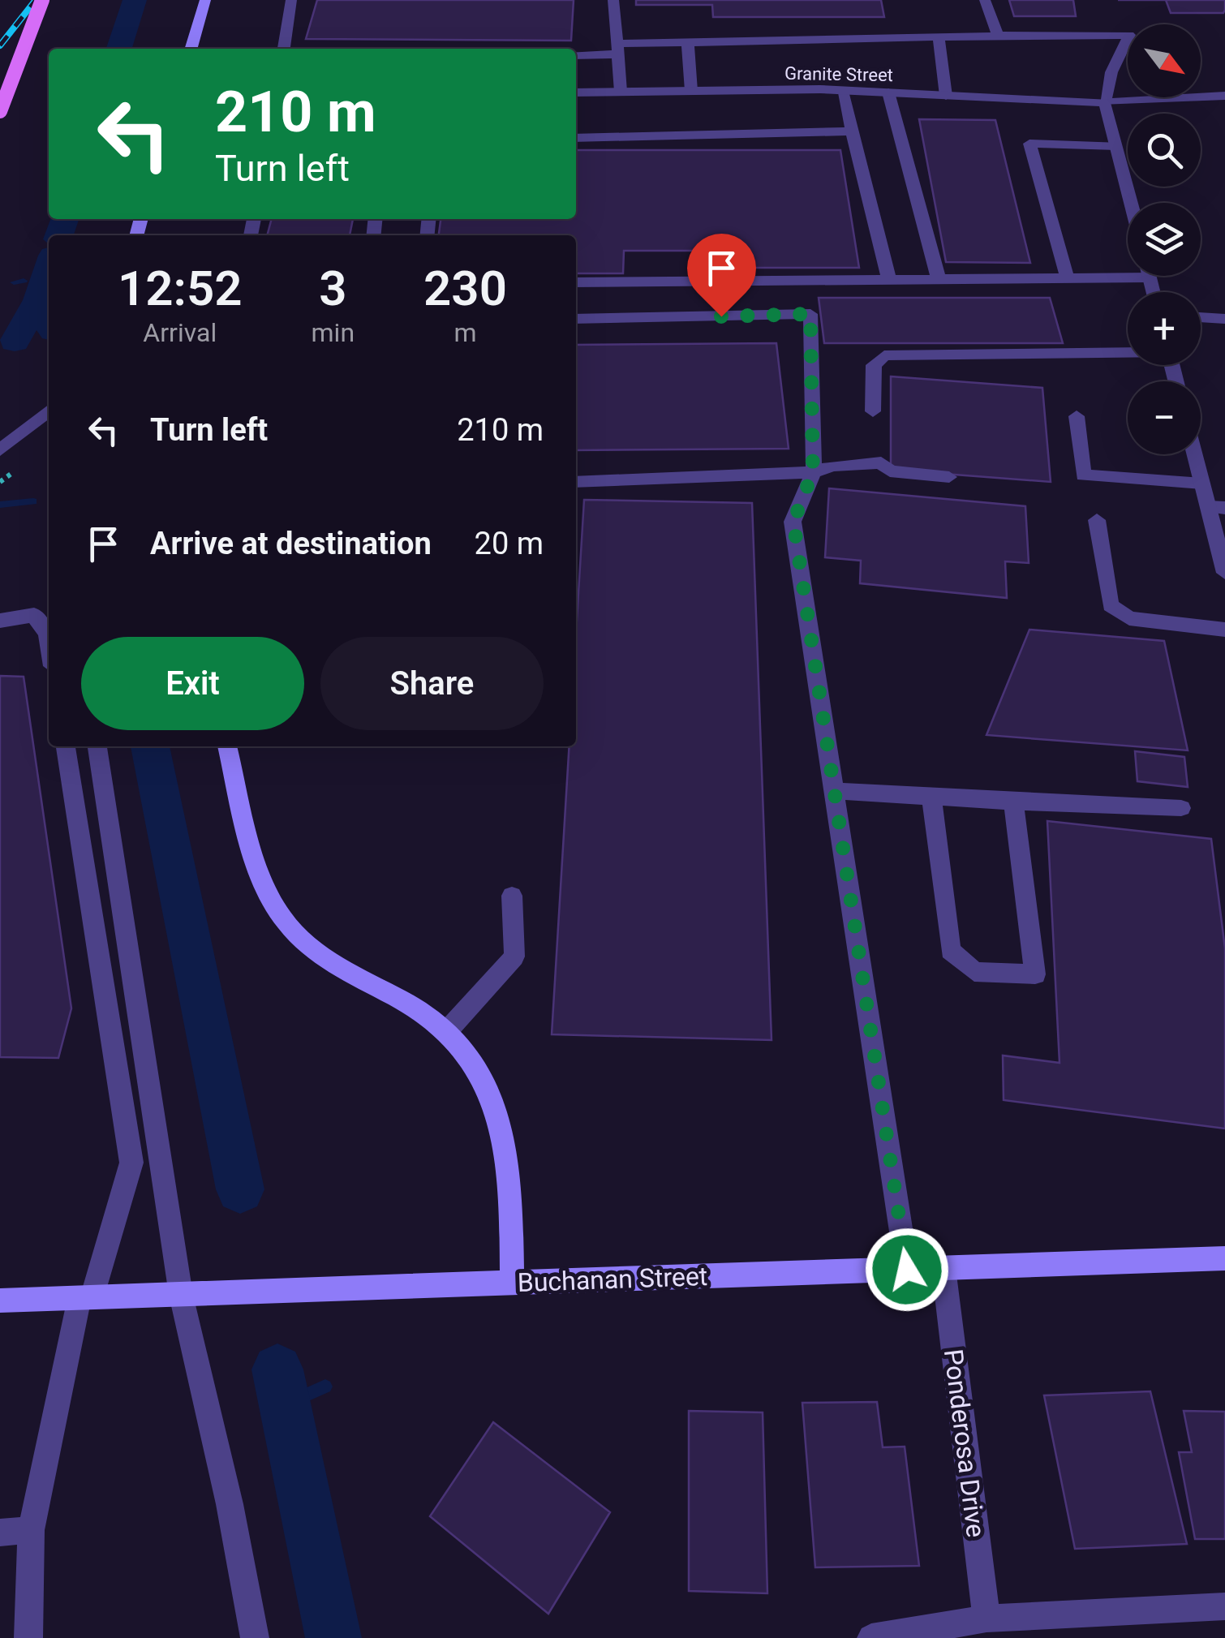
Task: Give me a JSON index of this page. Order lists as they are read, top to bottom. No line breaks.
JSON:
{"streets":{"street":["Granite Street","Buchanan Street","Ponderosa Drive"]},"crossings":[["Buchanan Street","Ponderosa Drive"]],"north":"bottom right","page":{"map_buttons":["+","−"],"turn":["210 m","Turn left"],"eta":["12:52","Arrival","3","min","230","m"],"list":[{"name":"Turn left","value":"210 m"},{"name":"Arrive at destination","value":"20 m"}],"buttons":["Exit","Share"]}}
